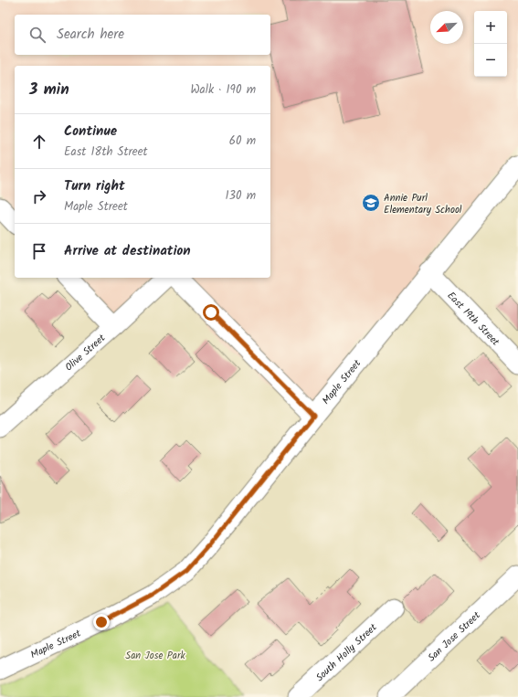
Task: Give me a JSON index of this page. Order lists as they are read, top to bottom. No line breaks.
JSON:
{"streets":{"street":["East 19th Street","Olive Street","Maple Street","San Jose Street","South Holly Street"]},"crossings":[["East 19th Street","Maple Street"]],"parks":["San Jose Park"],"places":{"school or university":["Annie Purl Elementary School"]},"north":"bottom left","page":{"map_buttons":["+","−"],"search":"Search here","heading":["3 min","Walk · 190 m"],"list":[["Continue","East 18th Street","60 m"],["Turn right","Maple Street","130 m"],"Arrive at destination"]}}
